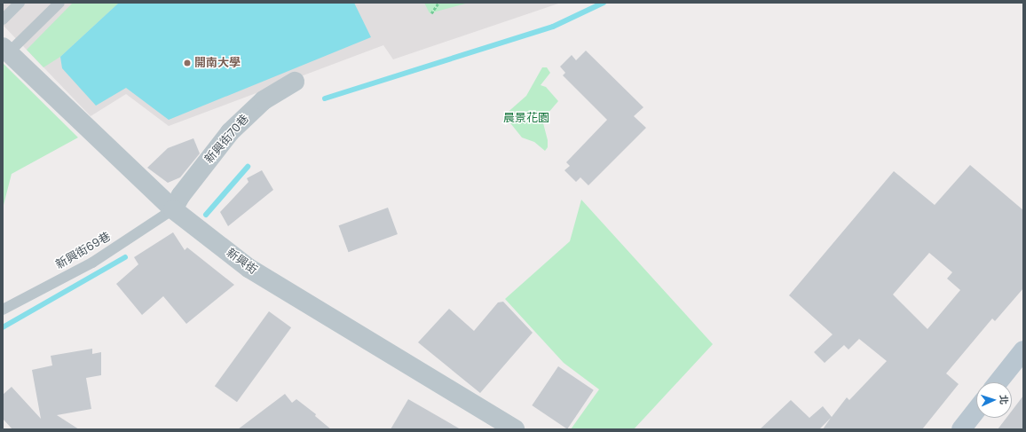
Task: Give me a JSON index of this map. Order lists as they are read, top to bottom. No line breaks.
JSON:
{"streets":{"street":["新興街70巷","新興街"],"lane":["新興街69巷"]},"crossings":[["新興街70巷","新興街69巷"],["新興街70巷","新興街"],["新興街69巷","新興街"]],"parks":["晨景花園"],"places":["開南大學"],"north":"right"}
